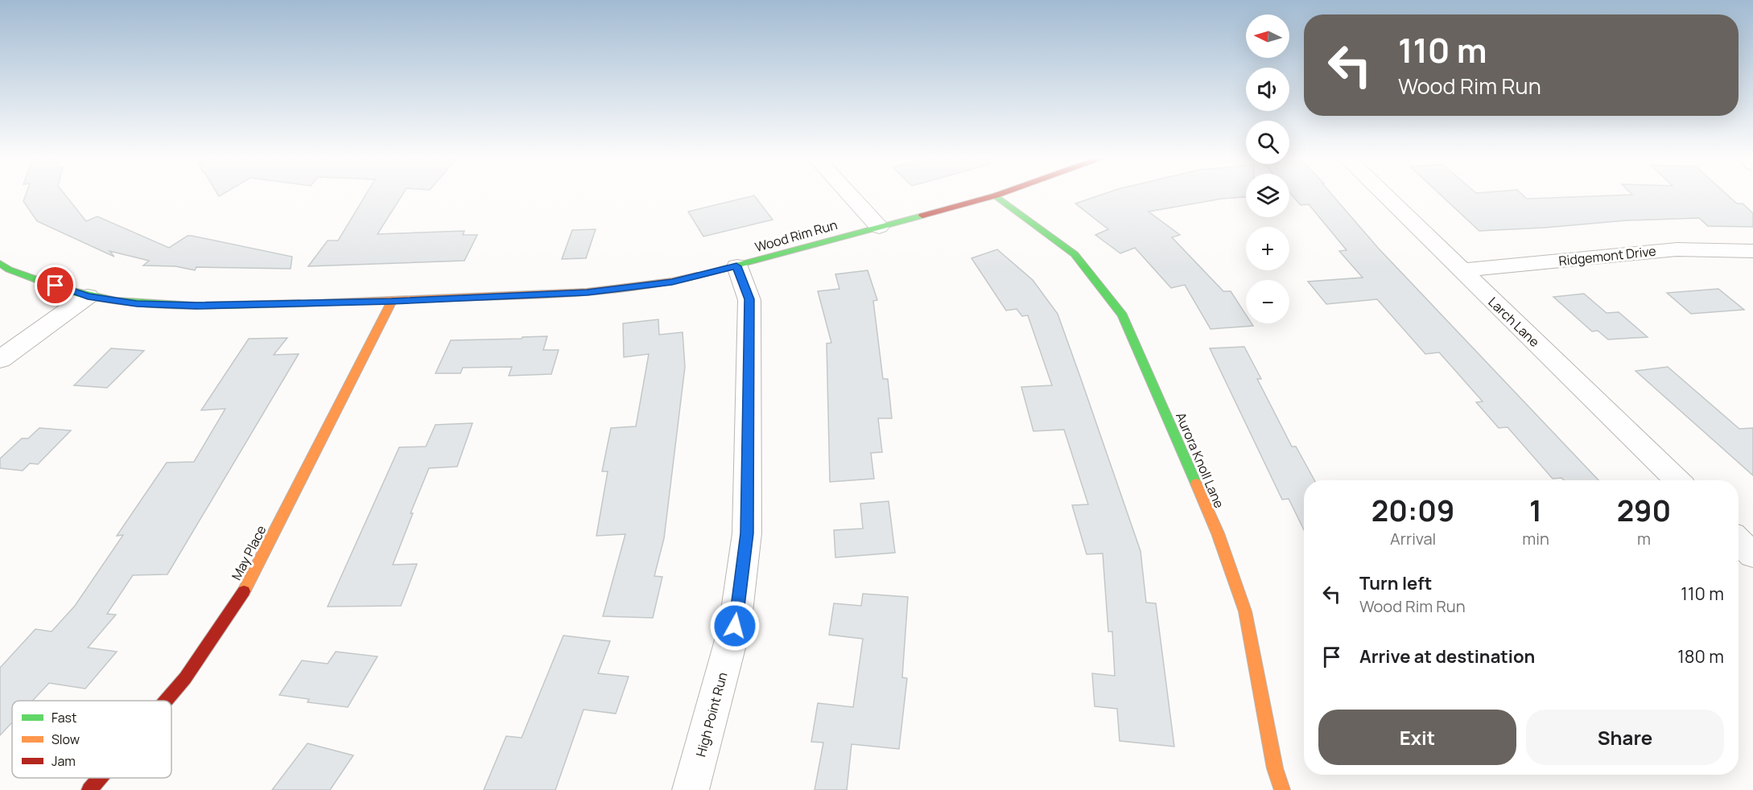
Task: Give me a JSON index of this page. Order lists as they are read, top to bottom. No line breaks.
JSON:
{"streets":{"street":["Wood Rim Run","Ridgemont Drive","Larch Lane","Aurora Knoll Lane","May Place","High Point Run"]},"crossings":[["Wood Rim Run","Aurora Knoll Lane"],["Wood Rim Run","May Place"],["Wood Rim Run","High Point Run"],["Ridgemont Drive","Larch Lane"]],"legend":["Fast","Slow","Jam"],"north":"left","page":{"map_buttons":["+","−"],"turn":["110 m","Wood Rim Run"],"eta":["20:09","Arrival","1","min","290","m"],"list":[{"name":"Turn left","note":"Wood Rim Run","value":"110 m"},{"name":"Arrive at destination","value":"180 m"}],"buttons":["Exit","Share"]}}
